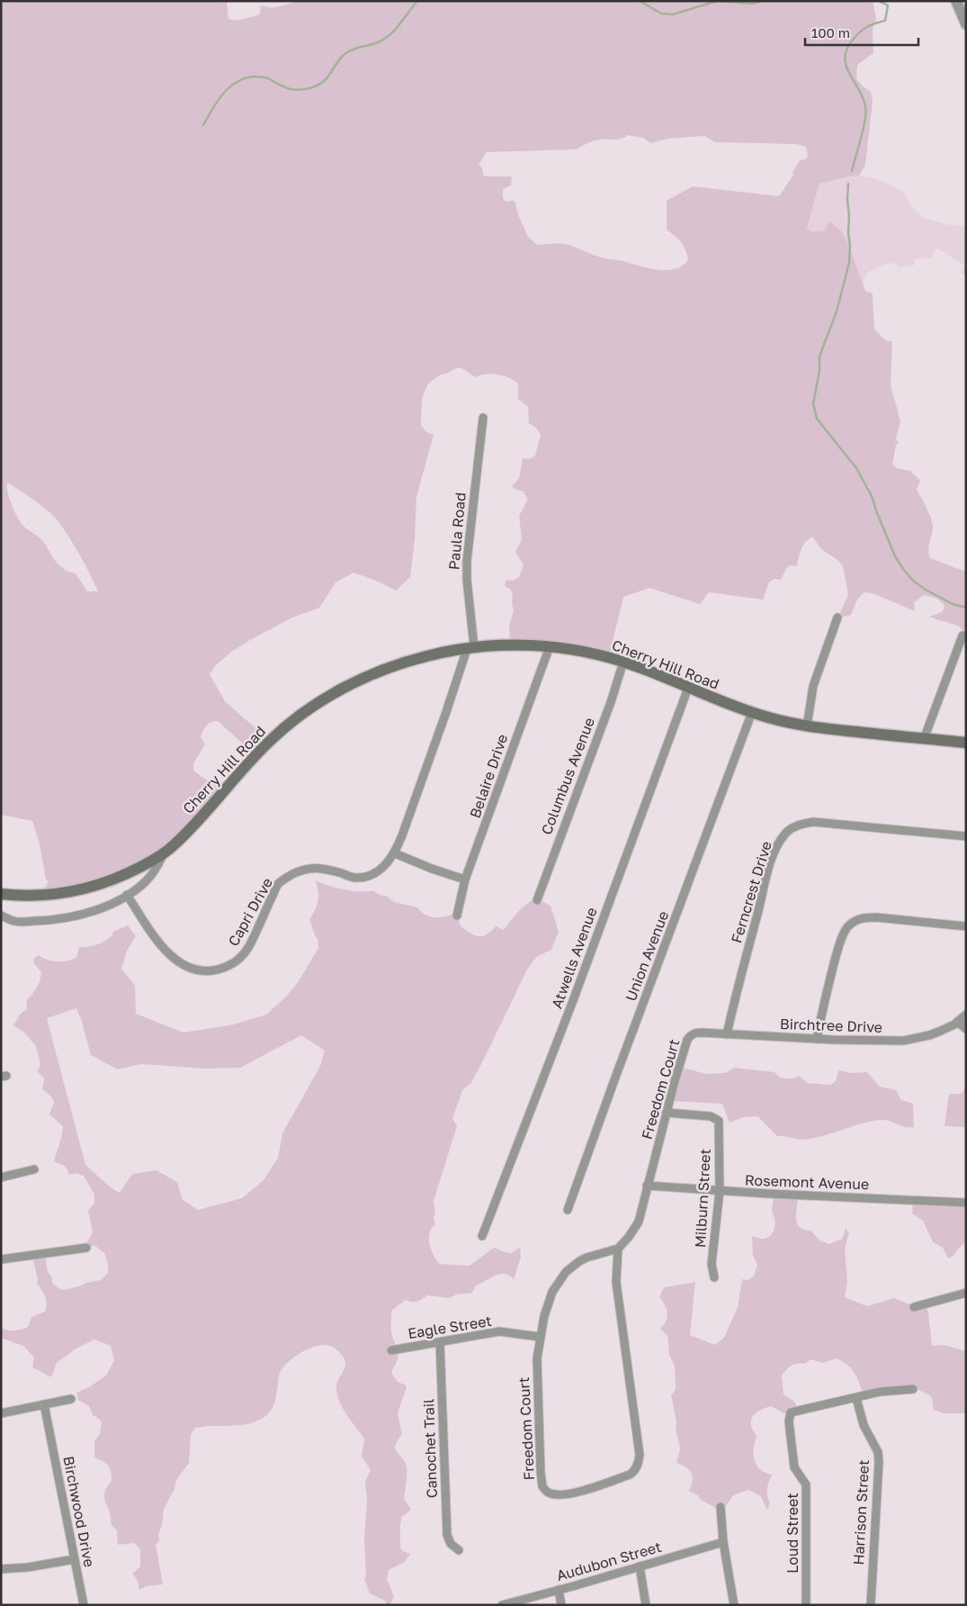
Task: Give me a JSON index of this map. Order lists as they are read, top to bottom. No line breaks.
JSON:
{"streets":{"main road":["Cherry Hill Road"],"street":["Paula Road","Belaire Drive","Columbus Avenue","Ferncrest Drive","Capri Drive","Union Avenue","Atwells Avenue","Birchtree Drive","Freedom Court","Rosemont Avenue","Milburn Street","Eagle Street","Canochet Trail","Birchwood Drive","Harrison Street","Loud Street","Audubon Street"]},"crossings":[["Paula Road","Cherry Hill Road"],["Paula Road","Capri Drive"],["Cherry Hill Road","Belaire Drive"],["Cherry Hill Road","Columbus Avenue"],["Cherry Hill Road","Capri Drive"],["Cherry Hill Road","Union Avenue"],["Cherry Hill Road","Atwells Avenue"],["Ferncrest Drive","Birchtree Drive"],["Birchtree Drive","Freedom Court"],["Freedom Court","Rosemont Avenue"],["Freedom Court","Milburn Street"],["Freedom Court","Eagle Street"],["Rosemont Avenue","Milburn Street"],["Eagle Street","Canochet Trail"],["Harrison Street","Loud Street"]],"scale_bar":"100 m"}
